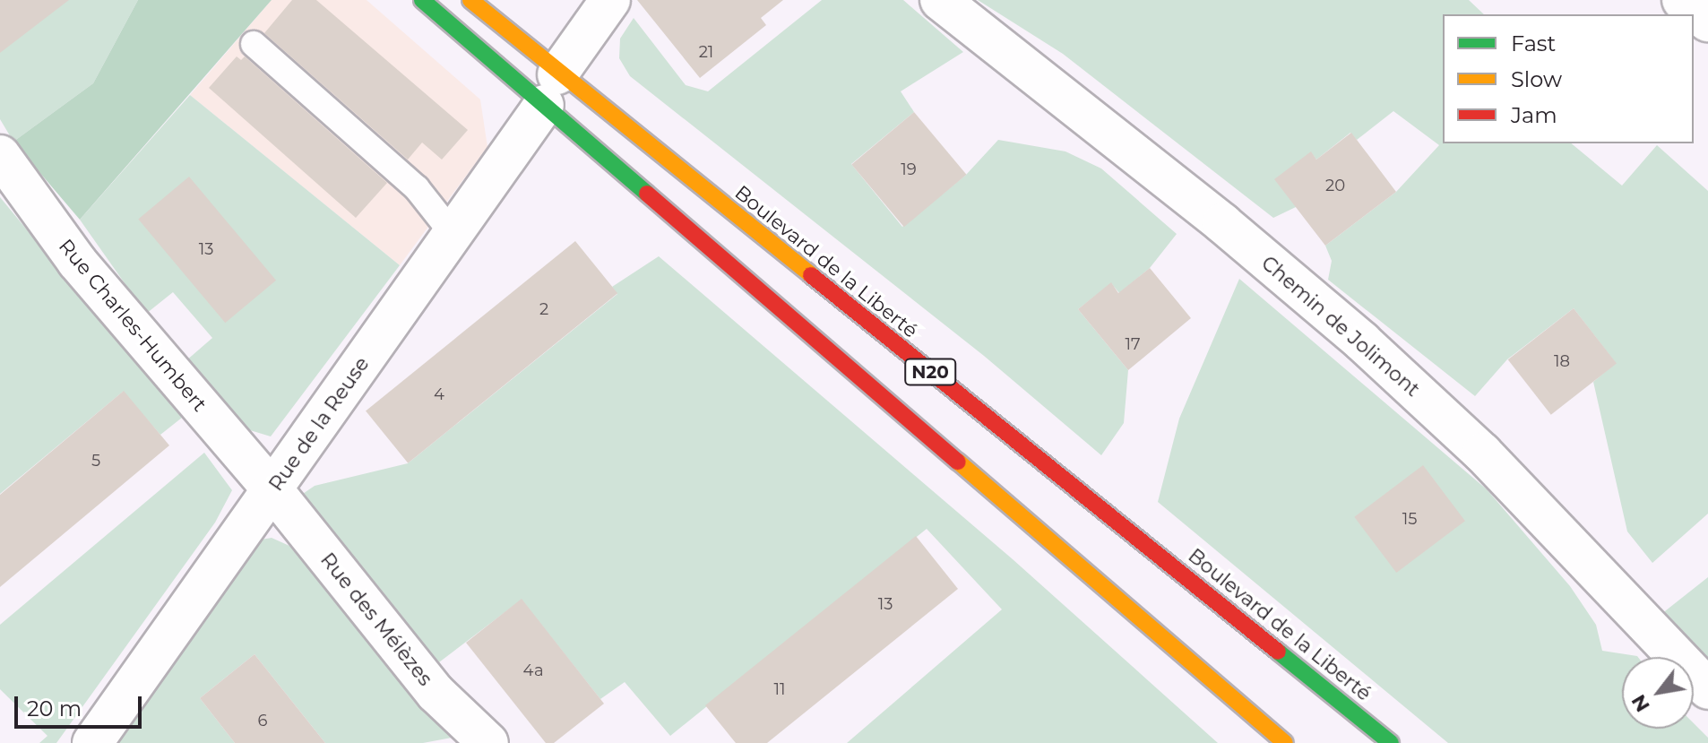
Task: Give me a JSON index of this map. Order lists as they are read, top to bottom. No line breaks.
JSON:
{"streets":{"main road":["Boulevard de la Liberté","N20"],"street":["Rue Charles-Humbert","Chemin de Jolimont","Rue de la Reuse","Rue des Mélèzes"]},"crossings":[["Boulevard de la Liberté","Rue de la Reuse"],["Rue Charles-Humbert","Rue de la Reuse"],["Rue Charles-Humbert","Rue des Mélèzes"],["Rue de la Reuse","Rue des Mélèzes"]],"house_numbers":["21","19","20","13","2","17","18","4","5","15","13","4a","11","6"],"legend":["Fast","Slow","Jam"],"scale_bar":"20 m","north":"bottom left"}
